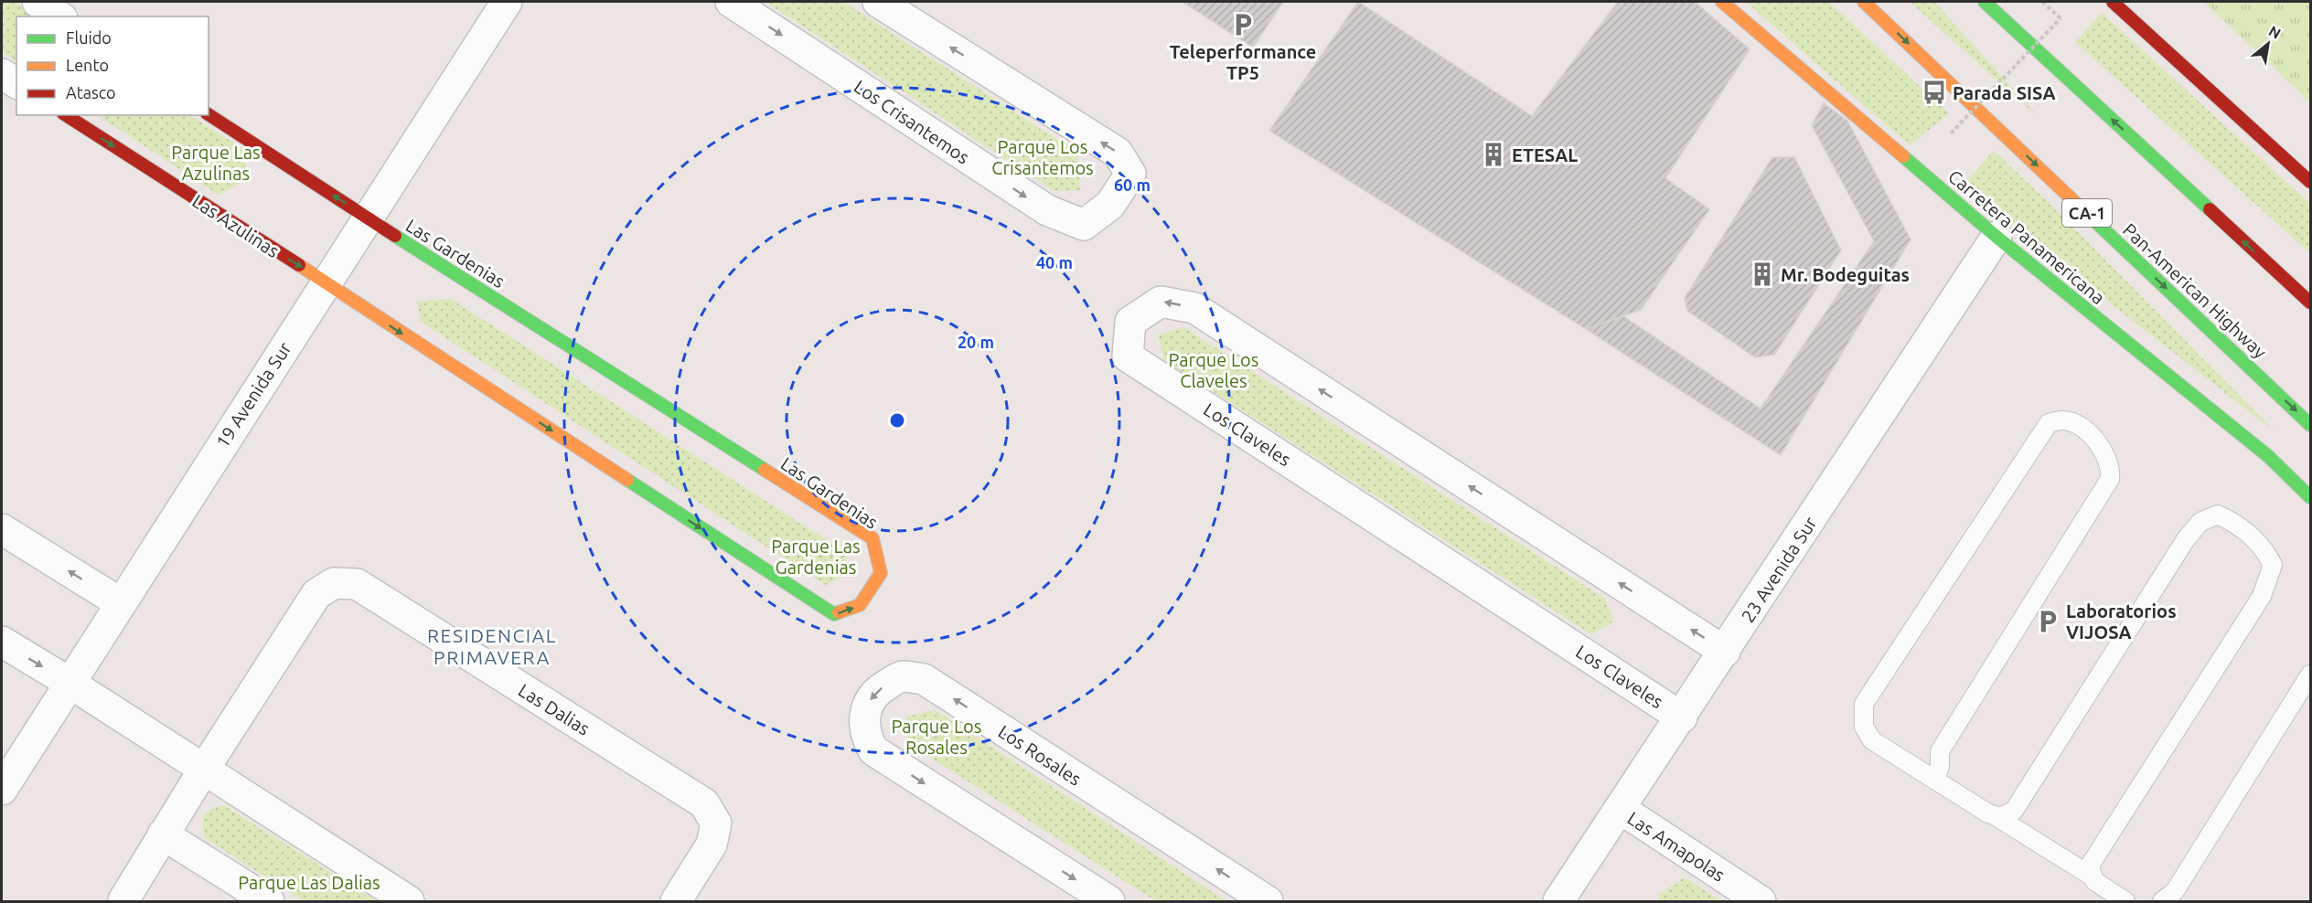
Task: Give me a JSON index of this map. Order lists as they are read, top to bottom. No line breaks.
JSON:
{"streets":{"street":["Los Crisantemos","CA-1","Las Azulinas","Carretera Panamericana","Las Gardenias","Pan-American Highway","19 Avenida Sur","Los Claveles","23 Avenida Sur","Las Dalias","Los Rosales","Las Amapolas"]},"crossings":[["Las Azulinas","Las Gardenias"],["Las Azulinas","19 Avenida Sur"],["Carretera Panamericana","23 Avenida Sur"],["Las Gardenias","19 Avenida Sur"],["Los Claveles","23 Avenida Sur"],["23 Avenida Sur","Las Amapolas"]],"districts":["RESIDENCIAL PRIMAVERA"],"parks":["Parque Los Crisantemos","Parque Las Azulinas","Parque Los Claveles","Parque Las Gardenias","Parque Los Rosales","Parque Las Dalias"],"places":{"parking":["Teleperformance TP5","Laboratorios VIJOSA"],"bus stop":["Parada SISA"],"building":["ETESAL","Mr. Bodeguitas"]},"legend":["Fluido","Lento","Atasco"],"north":"top right","rings":["60 m","40 m","20 m"]}
